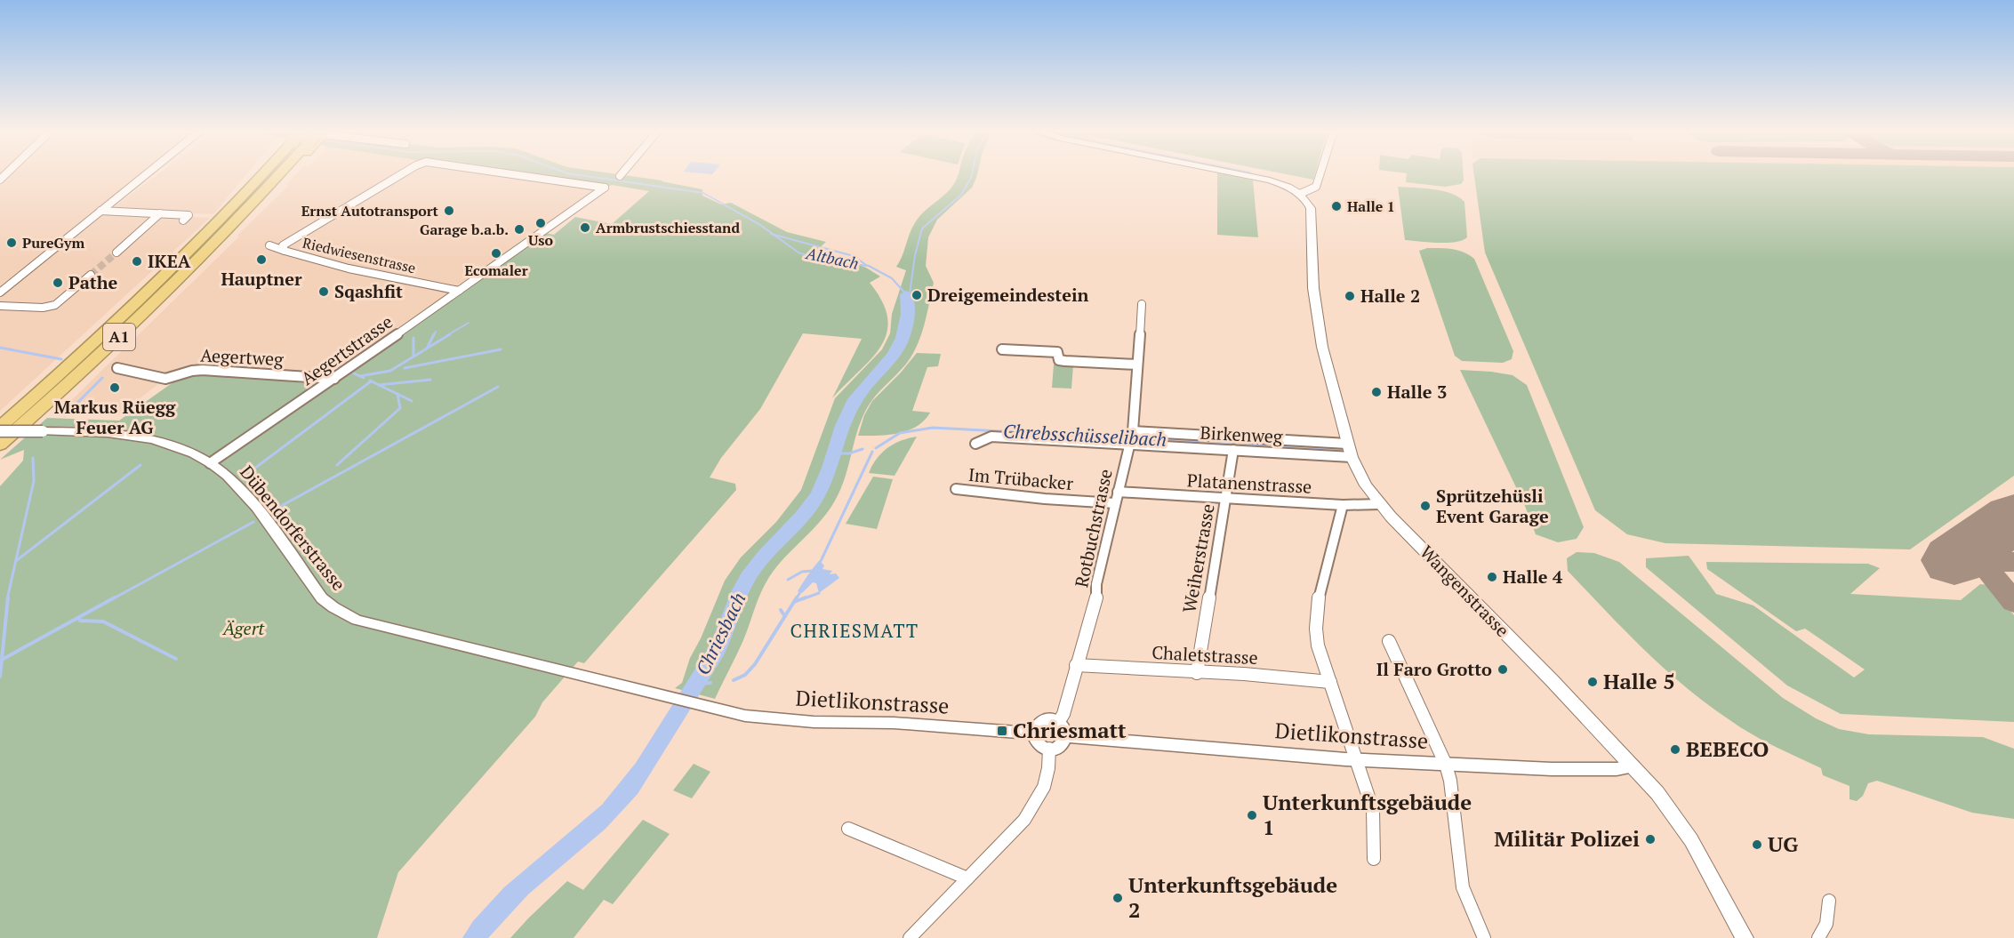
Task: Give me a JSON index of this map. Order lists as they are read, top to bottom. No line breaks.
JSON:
{"streets":{"highway":["A1"],"main road":["Wangenstrasse"],"street":["Riedwiesenstrasse","Aegertstrasse","Aegertweg","Birkenweg","Im Trübacker","Platanenstrasse","Dübendorferstrasse","Rotbuchstrasse","Weiherstrasse","Chaletstrasse","Dietlikonstrasse"]},"crossings":[["Riedwiesenstrasse","Aegertstrasse"],["Aegertstrasse","Aegertweg"],["Aegertstrasse","Dübendorferstrasse"],["Birkenweg","Rotbuchstrasse"],["Birkenweg","Weiherstrasse"],["Birkenweg","Wangenstrasse"],["Im Trübacker","Rotbuchstrasse"],["Platanenstrasse","Rotbuchstrasse"],["Platanenstrasse","Weiherstrasse"],["Platanenstrasse","Wangenstrasse"],["Dübendorferstrasse","Dietlikonstrasse"],["Rotbuchstrasse","Chaletstrasse"],["Rotbuchstrasse","Dietlikonstrasse"],["Weiherstrasse","Chaletstrasse"],["Wangenstrasse","Dietlikonstrasse"]],"districts":["CHRIESMATT"],"water":["Altbach","Chrebsschüsselibach","Chriesbach"],"parks":["Ägert"],"places":{"other":["Halle 1","Ernst Autotransport","Uso","Armbrustschiesstand","Garage b.a.b.","PureGym","Ecomaler","Hauptner","IKEA","Pathe","Sqashfit","Dreigemeindestein","Halle 2","Markus Rüegg Feuer AG","Halle 3","Sprützehüsli Event Garage","Halle 4","Il Faro Grotto","Halle 5","BEBECO","Unterkunftsgebäude 1","Militär Polizei","UG","Unterkunftsgebäude 2"],"transit":["Chriesmatt"]}}
